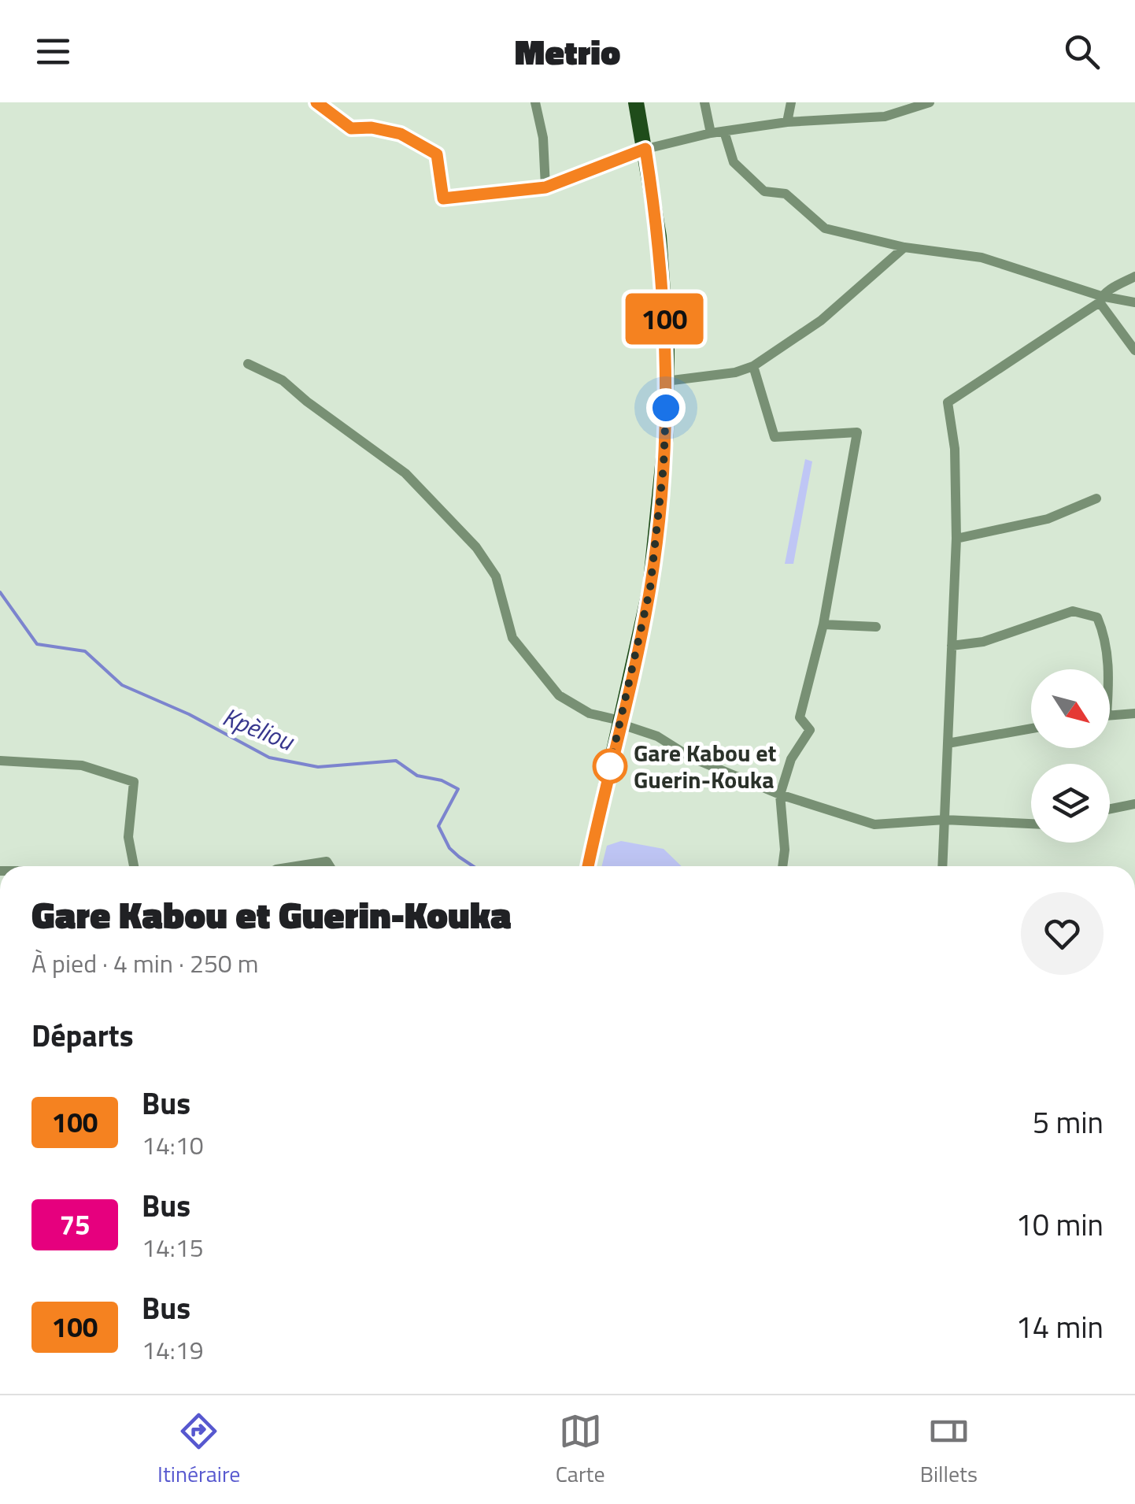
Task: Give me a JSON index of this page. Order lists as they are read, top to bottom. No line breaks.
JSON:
{"water":["Kpèliou"],"places":["Gare Kabou et Guerin-Kouka"],"lines":["bus line 100"],"north":"bottom right","page":{"header":"Metrio","on_map":"100","heading":[["Gare Kabou et Guerin-Kouka","À pied · 4 min · 250 m"],"Départs"],"list":[{"mark":"100","name":"Bus","note":"14:10","value":"5 min"},{"mark":"75","name":"Bus","note":"14:15","value":"10 min"},{"mark":"100","name":"Bus","note":"14:19","value":"14 min"}],"tabs":["Itinéraire","Carte","Billets"]}}
